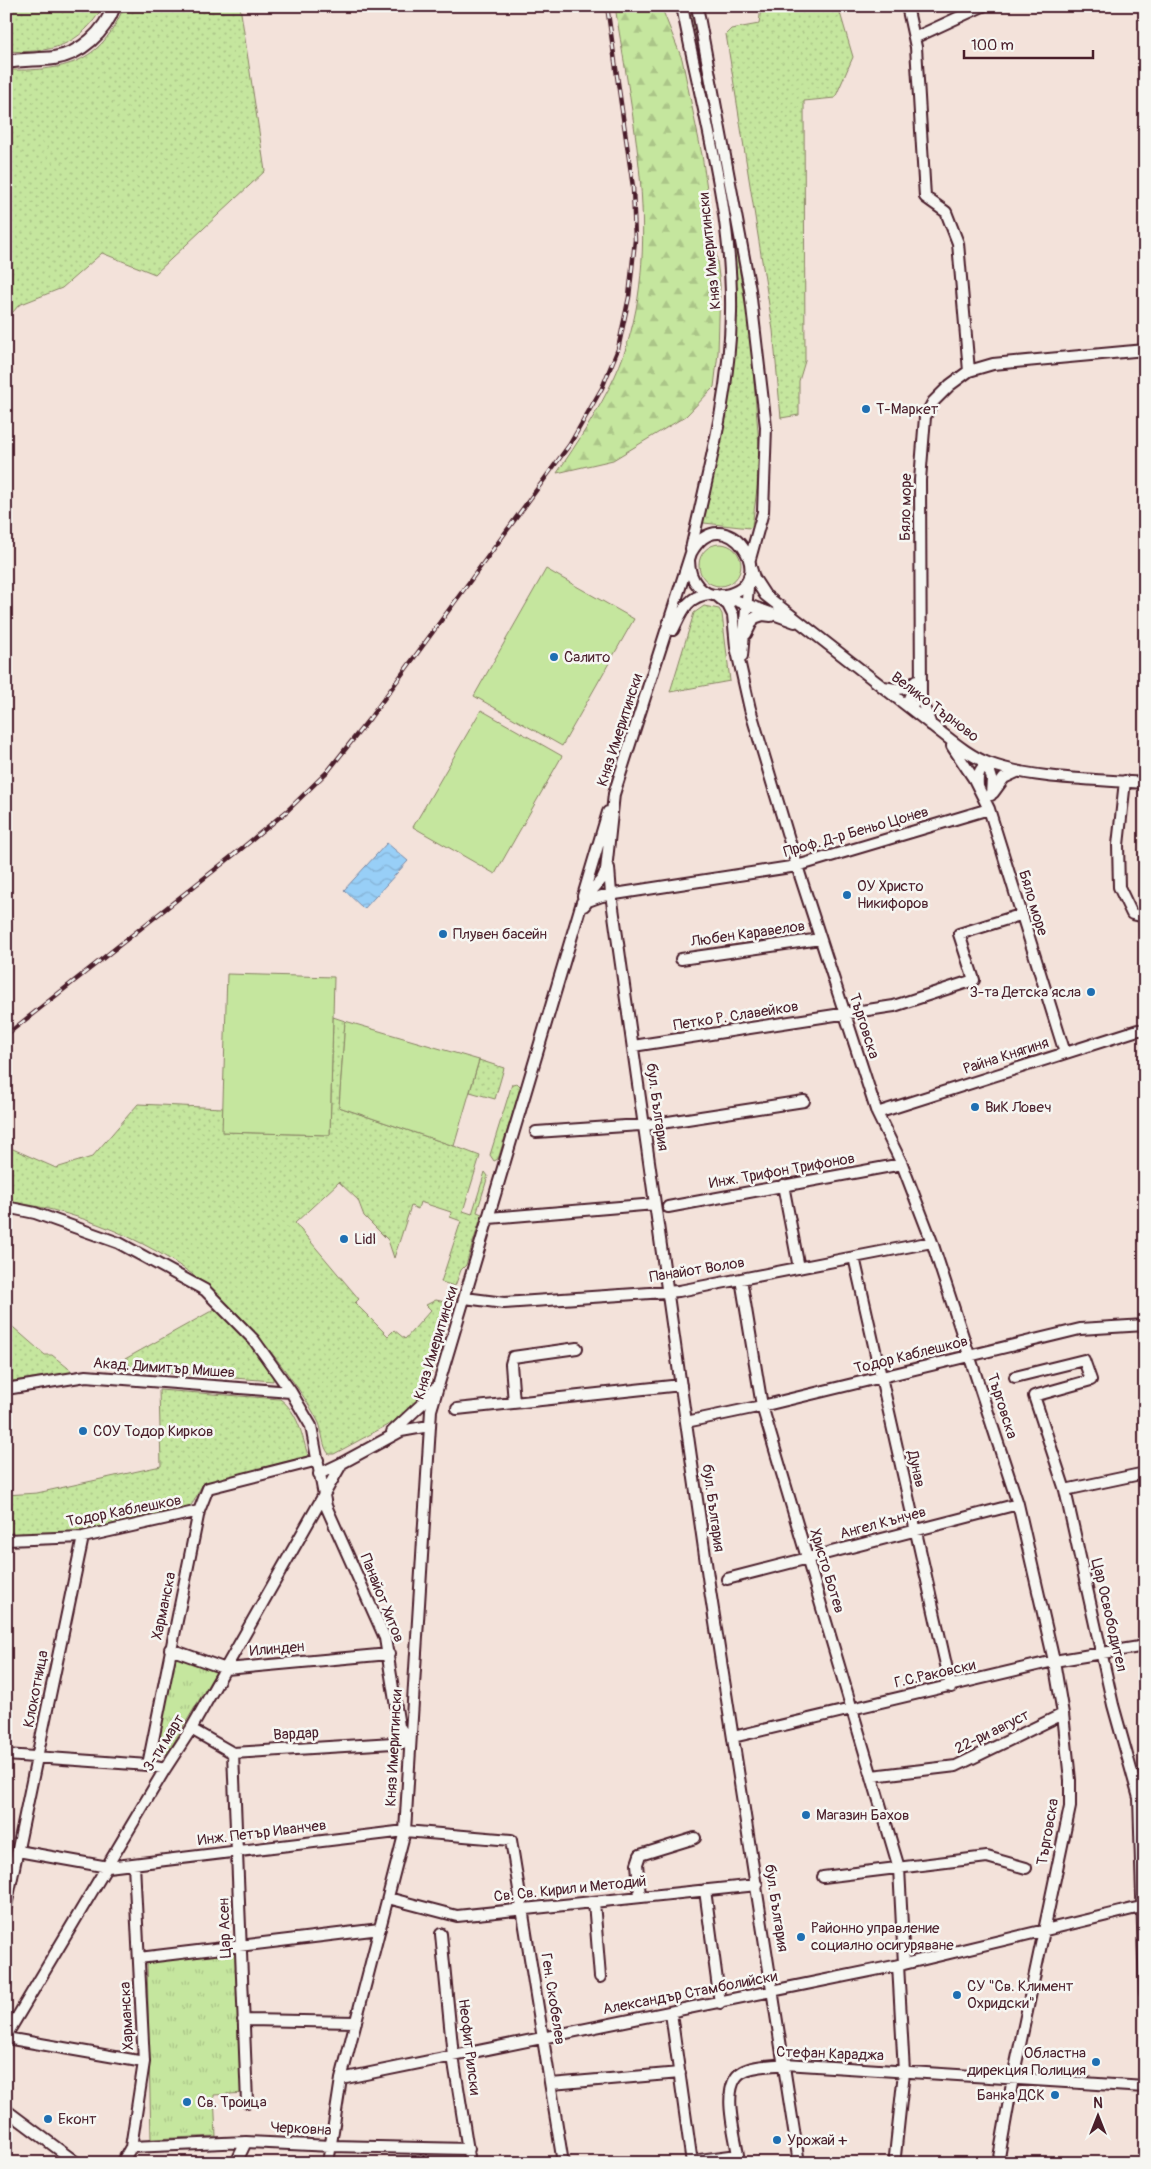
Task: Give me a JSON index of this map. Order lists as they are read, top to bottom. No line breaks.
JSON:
{"streets":{"street":["Княз Имеритински","Бяло море","Велико Търново","Проф. Д-р Беньо Цонев","Любен Каравелов","Петко Р. Славейков","Търговска","Райна Княгиня","бул. България","Инж. Трифон Трифонов","Панайот Волов","Тодор Каблешков","Акад. Димитър Мишев","Дунав","Ангел Кънчев","Христо Ботев","Панайот Хитов","Харманска","Цар Освободител","Илинден","Г.С.Раковски","Клокотница","22-ри август","Вардар","3-ти март","Инж. Петър Иванчев","Св. Св. Кирил и Методий","Цар Асен","Александър Стамболийски","Ген. Скобелев","Неофит Рилски","Стефан Караджа","Черковна"]},"crossings":[["Княз Имеритински","Велико Търново"],["Княз Имеритински","Проф. Д-р Беньо Цонев"],["Княз Имеритински","бул. България"],["Княз Имеритински","Панайот Волов"],["Княз Имеритински","Панайот Хитов"],["Княз Имеритински","Вардар"],["Княз Имеритински","Инж. Петър Иванчев"],["Княз Имеритински","Св. Св. Кирил и Методий"],["Княз Имеритински","Александър Стамболийски"],["Княз Имеритински","Черковна"],["Бяло море","Велико Търново"],["Бяло море","Проф. Д-р Беньо Цонев"],["Бяло море","Петко Р. Славейков"],["Бяло море","Райна Княгиня"],["Проф. Д-р Беньо Цонев","Търговска"],["Проф. Д-р Беньо Цонев","бул. България"],["Любен Каравелов","Търговска"],["Петко Р. Славейков","Търговска"],["Петко Р. Славейков","бул. България"],["Търговска","Райна Княгиня"],["Търговска","Инж. Трифон Трифонов"],["Търговска","Панайот Волов"],["Търговска","Тодор Каблешков"],["Търговска","Ангел Кънчев"],["Търговска","Г.С.Раковски"],["Търговска","22-ри август"],["Търговска","Александър Стамболийски"],["Търговска","Стефан Караджа"],["бул. България","Панайот Волов"],["бул. България","Тодор Каблешков"],["бул. България","Г.С.Раковски"],["бул. България","Св. Св. Кирил и Методий"],["бул. България","Александър Стамболийски"],["бул. България","Стефан Караджа"],["Панайот Волов","Дунав"],["Панайот Волов","Христо Ботев"],["Тодор Каблешков","Дунав"],["Тодор Каблешков","Христо Ботев"],["Тодор Каблешков","Харманска"],["Тодор Каблешков","Клокотница"],["Дунав","Ангел Кънчев"],["Дунав","Г.С.Раковски"],["Ангел Кънчев","Христо Ботев"],["Христо Ботев","Г.С.Раковски"],["Христо Ботев","22-ри август"],["Христо Ботев","Александър Стамболийски"],["Панайот Хитов","Илинден"],["Панайот Хитов","Вардар"],["Панайот Хитов","3-ти март"],["Харманска","Илинден"],["Харманска","Инж. Петър Иванчев"],["Харманска","Черковна"],["Цар Освободител","Г.С.Раковски"],["Цар Освободител","Александър Стамболийски"],["Илинден","3-ти март"],["Клокотница","Инж. Петър Иванчев"],["Вардар","Цар Асен"],["3-ти март","Инж. Петър Иванчев"],["Инж. Петър Иванчев","Цар Асен"],["Инж. Петър Иванчев","Ген. Скобелев"],["Св. Св. Кирил и Методий","Ген. Скобелев"],["Александър Стамболийски","Ген. Скобелев"],["Александър Стамболийски","Неофит Рилски"],["Неофит Рилски","Черковна"]],"places":["Т-Маркет","Салито","ОУ Христо Никифоров","Плувен басейн","3-та Детска ясла","ВиК Ловеч","Lidl","СОУ Тодор Кирков","Магазин Бахов","Районно управление социално осигуряване","СУ \"Св. Климент Охридски\"","Областна дирекция Полиция","Банка ДСК","Св. Троица","Еконт","Урожай +"],"scale_bar":"100 m","north":"top"}
